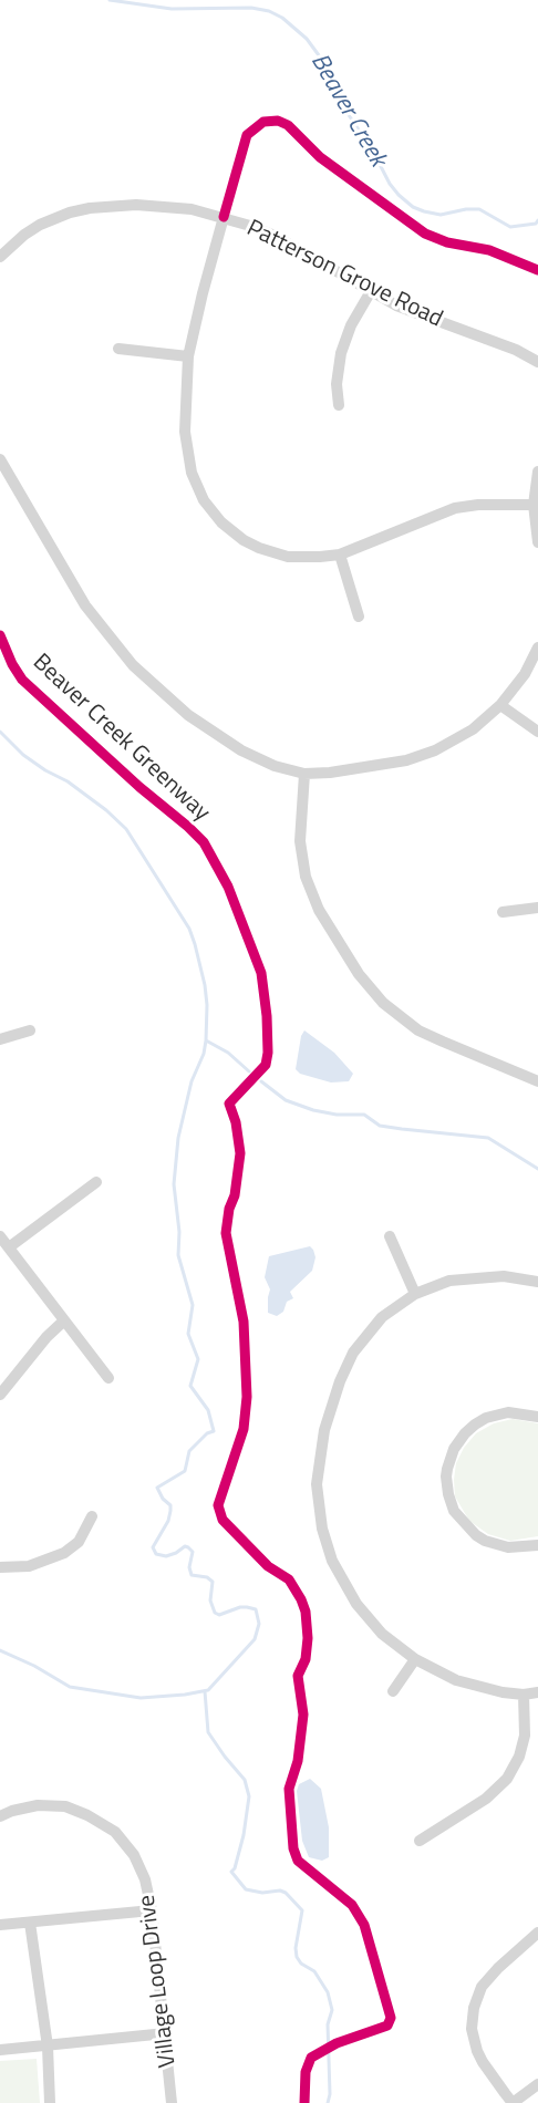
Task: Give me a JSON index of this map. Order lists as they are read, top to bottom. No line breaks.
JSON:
{"streets":{"street":["Patterson Grove Road","Village Loop Drive"],"cycle path":["Beaver Creek Greenway"]},"water":["Beaver Creek"]}
